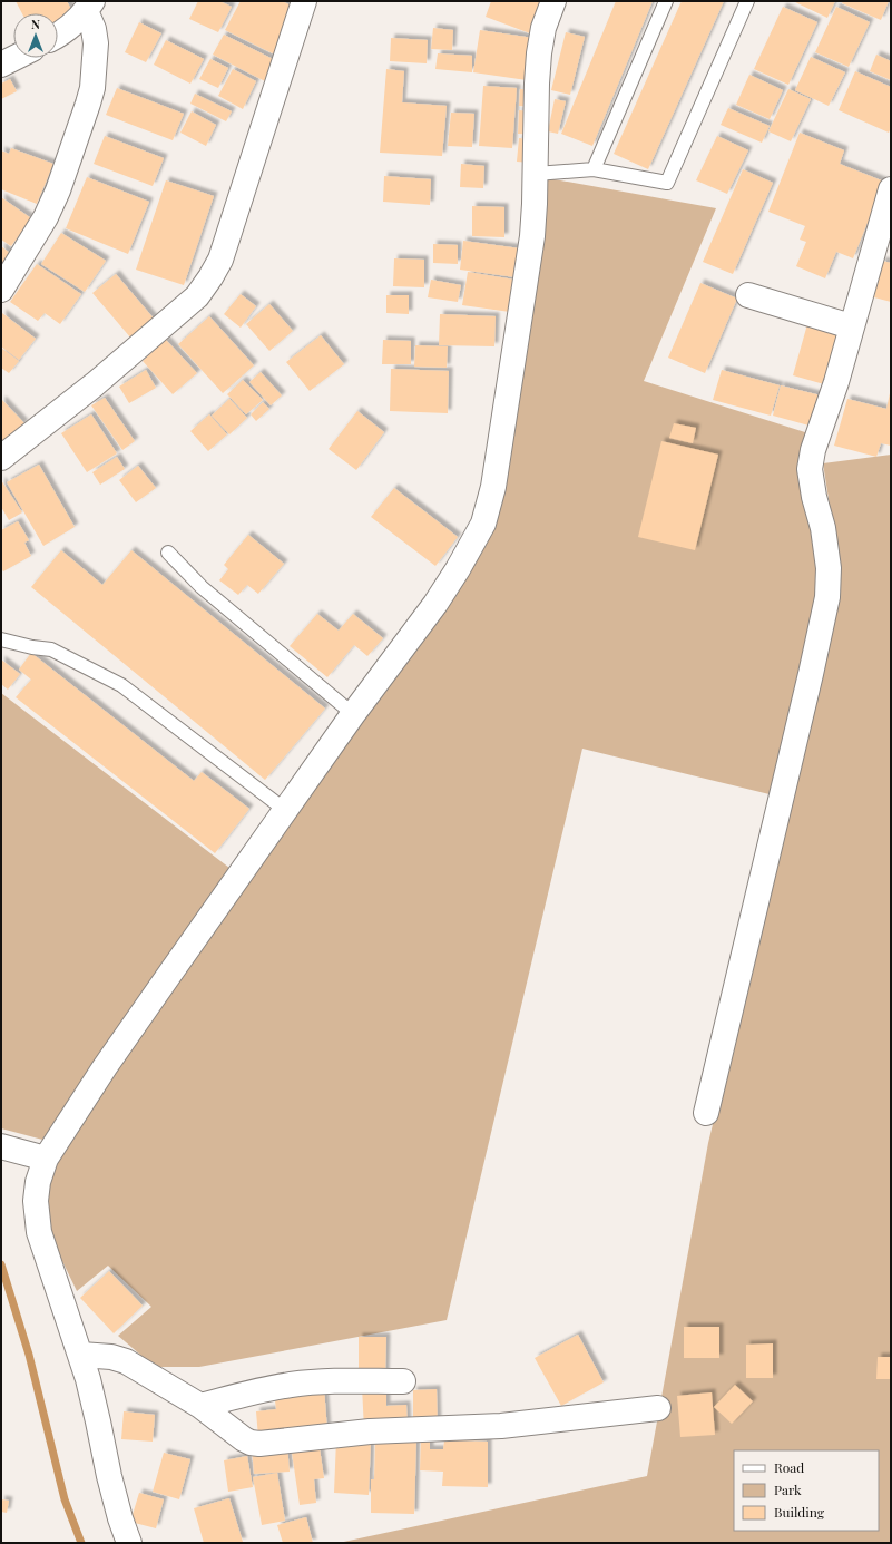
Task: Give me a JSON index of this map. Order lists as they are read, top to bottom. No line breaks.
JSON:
{"legend":["Road","Park","Building"],"north":"top"}
